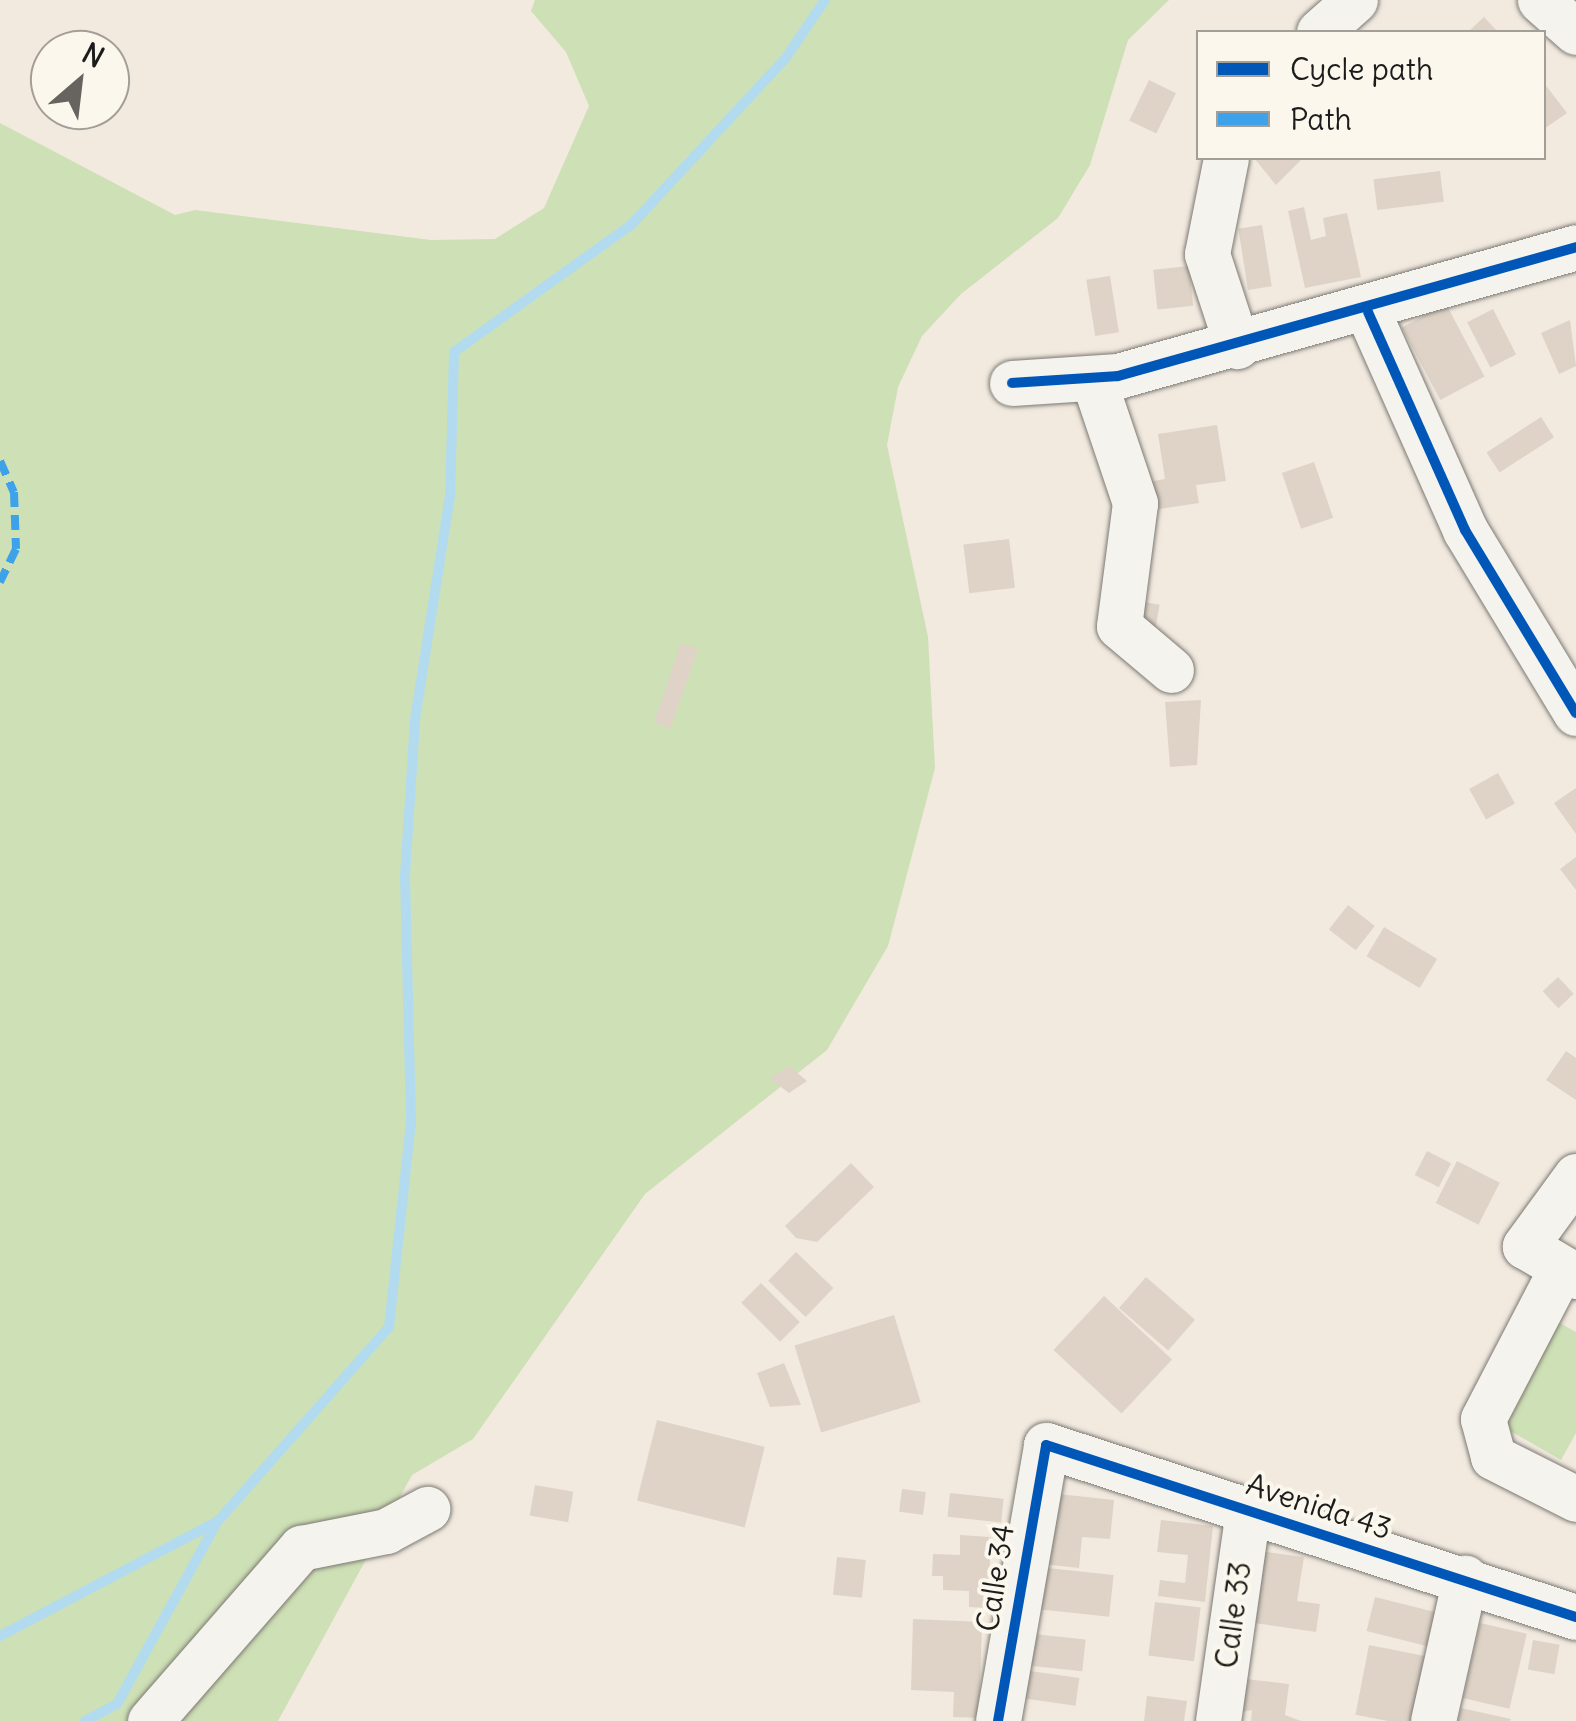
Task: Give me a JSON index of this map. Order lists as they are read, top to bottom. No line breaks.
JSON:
{"streets":{"street":["Avenida 43","Calle 34","Calle 33"]},"crossings":[["Avenida 43","Calle 34"],["Avenida 43","Calle 33"]],"legend":["Cycle path","Path"],"north":"top right"}
